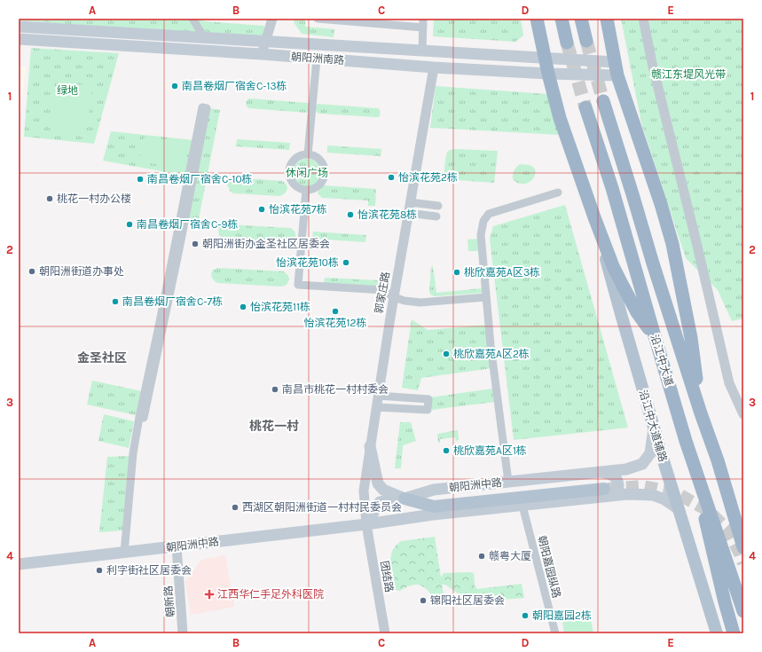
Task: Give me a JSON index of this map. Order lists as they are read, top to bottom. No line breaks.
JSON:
{"streets":{"highway":["沿江中大道"],"main road":["朝阳洲南路","沿江中大道辅路","朝阳洲中路"],"street":["郭家庄路","朝阳嘉园纵路","团结路","朝新路"]},"crossings":[["朝阳洲南路","郭家庄路"],["郭家庄路","朝阳洲中路"],["郭家庄路","团结路"],["沿江中大道辅路","朝阳洲中路"],["朝阳洲中路","朝阳嘉园纵路"],["朝阳洲中路","团结路"],["朝阳洲中路","朝新路"]],"districts":["金圣社区","桃花一村"],"parks":["赣江东堤风光带","绿地","休闲广场"],"places":{"other":["南昌卷烟厂宿舍C-13栋","怡滨花苑2栋","南昌卷烟厂宿舍C-10栋","桃花一村办公楼","怡滨花苑7栋","怡滨花苑8栋","南昌卷烟厂宿舍C-9栋","朝阳洲街办金圣社区居委会","怡滨花苑10栋","朝阳洲街道办事处","桃欣嘉苑A区3栋","南昌卷烟厂宿舍C-7栋","怡滨花苑11栋","怡滨花苑12栋","桃欣嘉苑A区2栋","南昌市桃花一村村委会","桃欣嘉苑A区1栋","西湖区朝阳洲街道一村村民委员会","赣粤大厦","利字街社区居委会","锦阳社区居委会","朝阳嘉园2栋"],"health":["江西华仁手足外科医院"]},"grid":{"columns":["A","B","C","D","E"],"rows":["1","2","3","4"]}}
